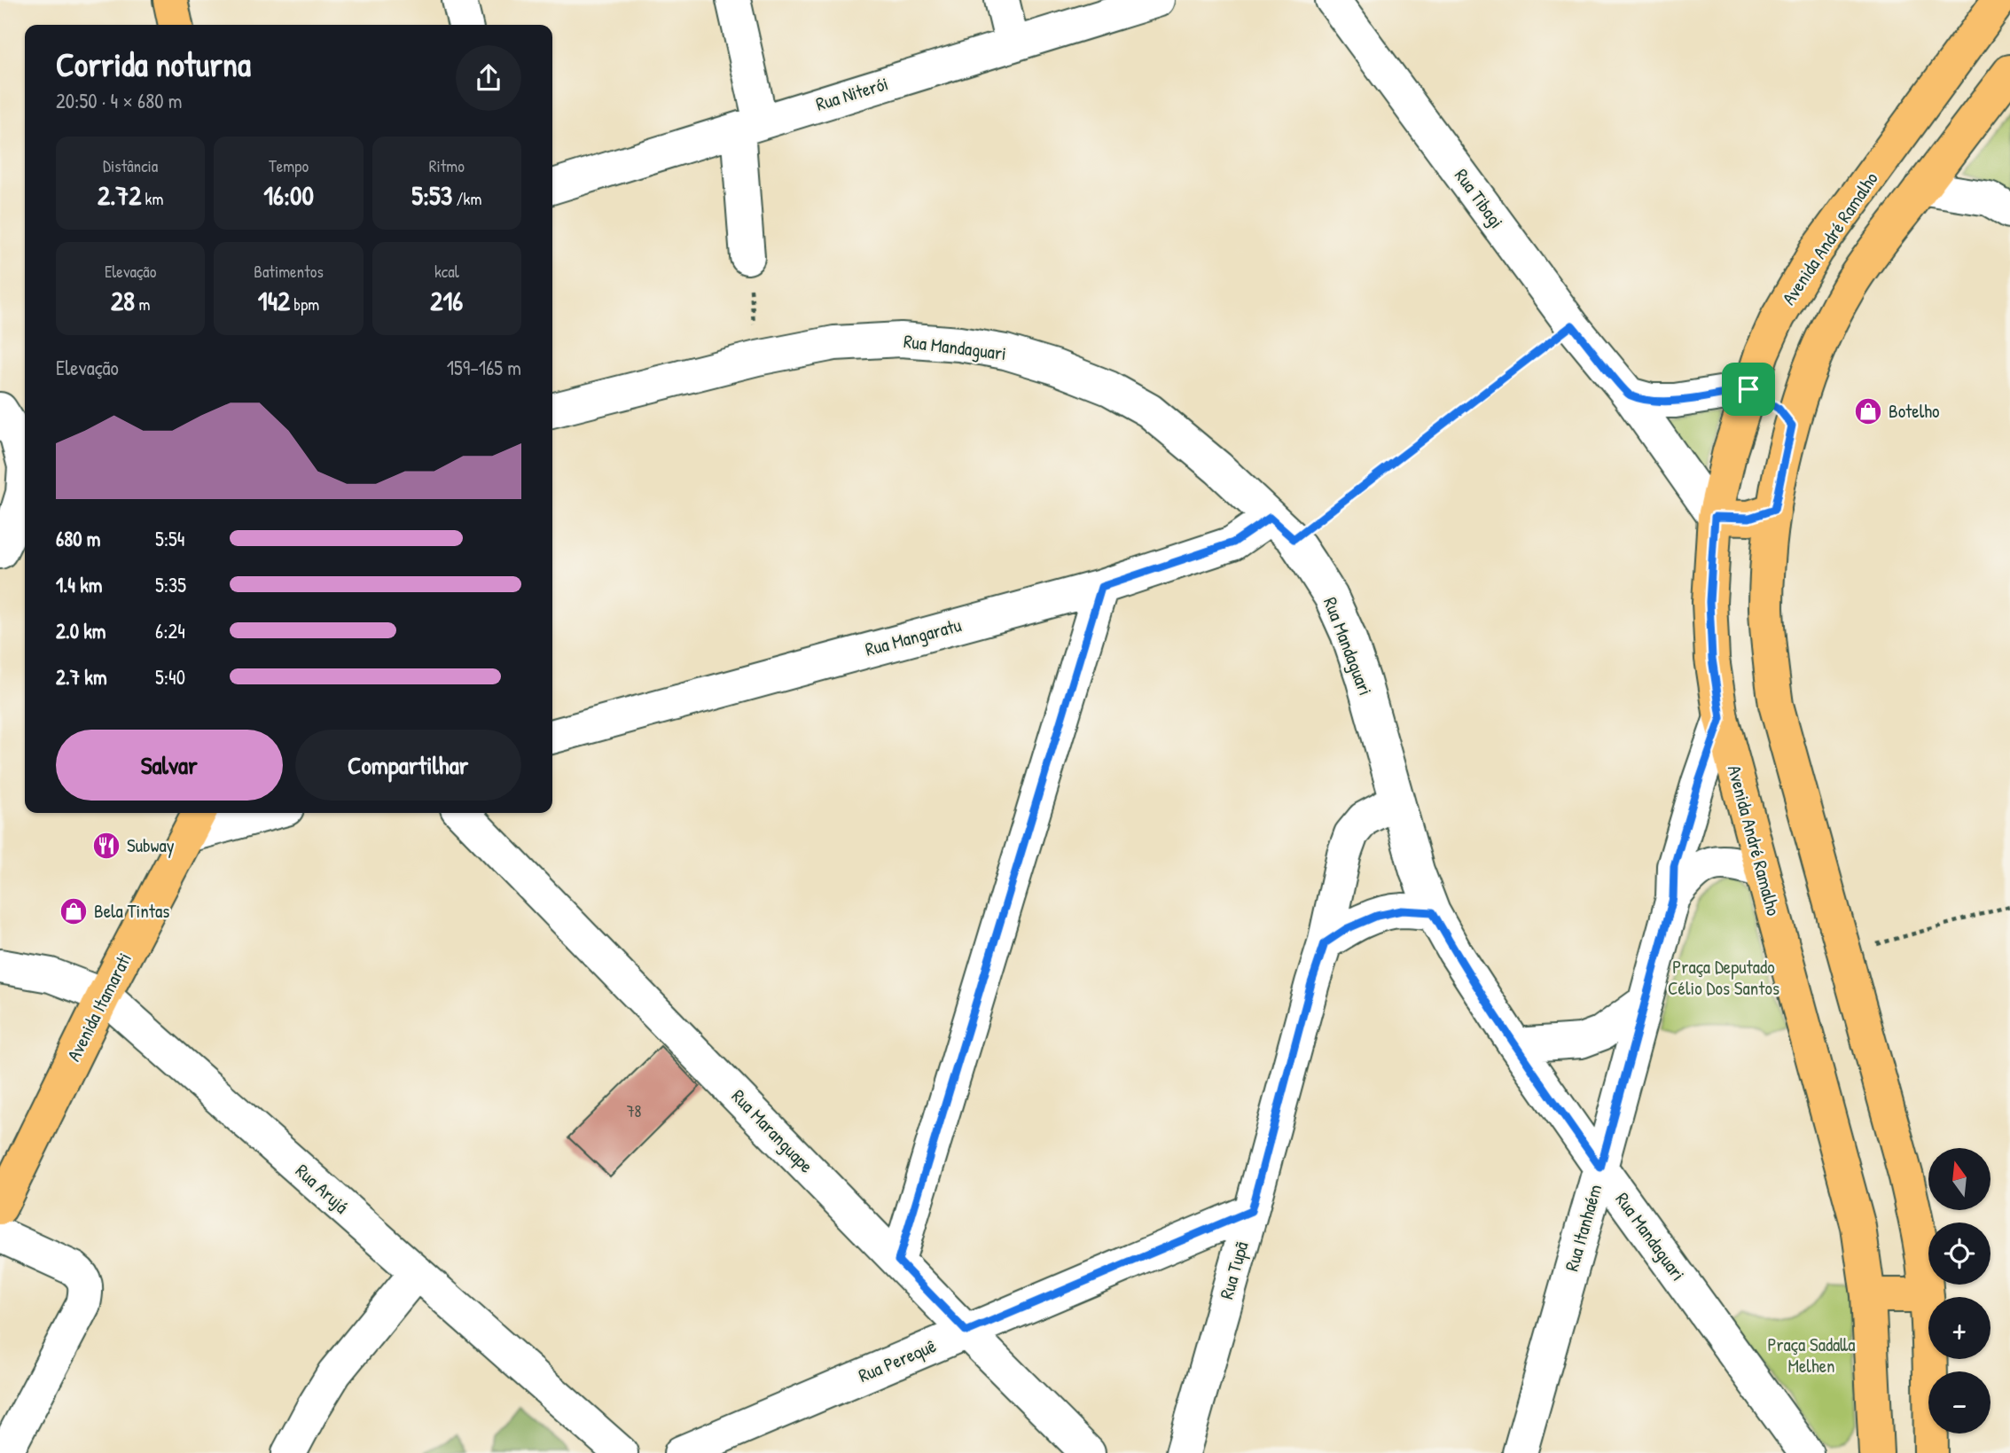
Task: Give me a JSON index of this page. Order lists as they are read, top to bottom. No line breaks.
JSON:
{"streets":{"main road":["Avenida André Ramalho","Avenida Itamarati"],"street":["Rua Niterói","Rua Tibagi","Rua Mandaguari","Rua Mangaratu","Rua Maranguape","Rua Arujá","Rua Itanhaém","Rua Tupã","Rua Perequê"]},"crossings":[["Rua Tibagi","Avenida André Ramalho"],["Avenida André Ramalho","Rua Itanhaém"],["Rua Mandaguari","Rua Mangaratu"],["Rua Mandaguari","Rua Itanhaém"],["Rua Mandaguari","Rua Tupã"],["Avenida Itamarati","Rua Arujá"],["Rua Maranguape","Rua Perequê"],["Rua Tupã","Rua Perequê"]],"parks":["Praça Deputado Célio Dos Santos","Praça Sadalla Melhen"],"places":{"shop":["Botelho","Bela Tintas"],"restaurant":["Subway"]},"house_numbers":["78"],"north":"top","page":{"heading":["Corrida noturna","20:50 · 4 × 680 m"],"stats":[["Distância","2.72 km"],["Tempo","16:00"],["Ritmo","5:53 /km"],["Elevação","28 m"],["Batimentos","142 bpm"],["kcal","216"]],"chart":["Elevação","159–165 m"],"list":[{"name":"680 m","note":"5:54"},{"name":"1.4 km","note":"5:35"},{"name":"2.0 km","note":"6:24"},{"name":"2.7 km","note":"5:40"}],"buttons":["Salvar","Compartilhar"],"map_buttons":["+","−"]}}
